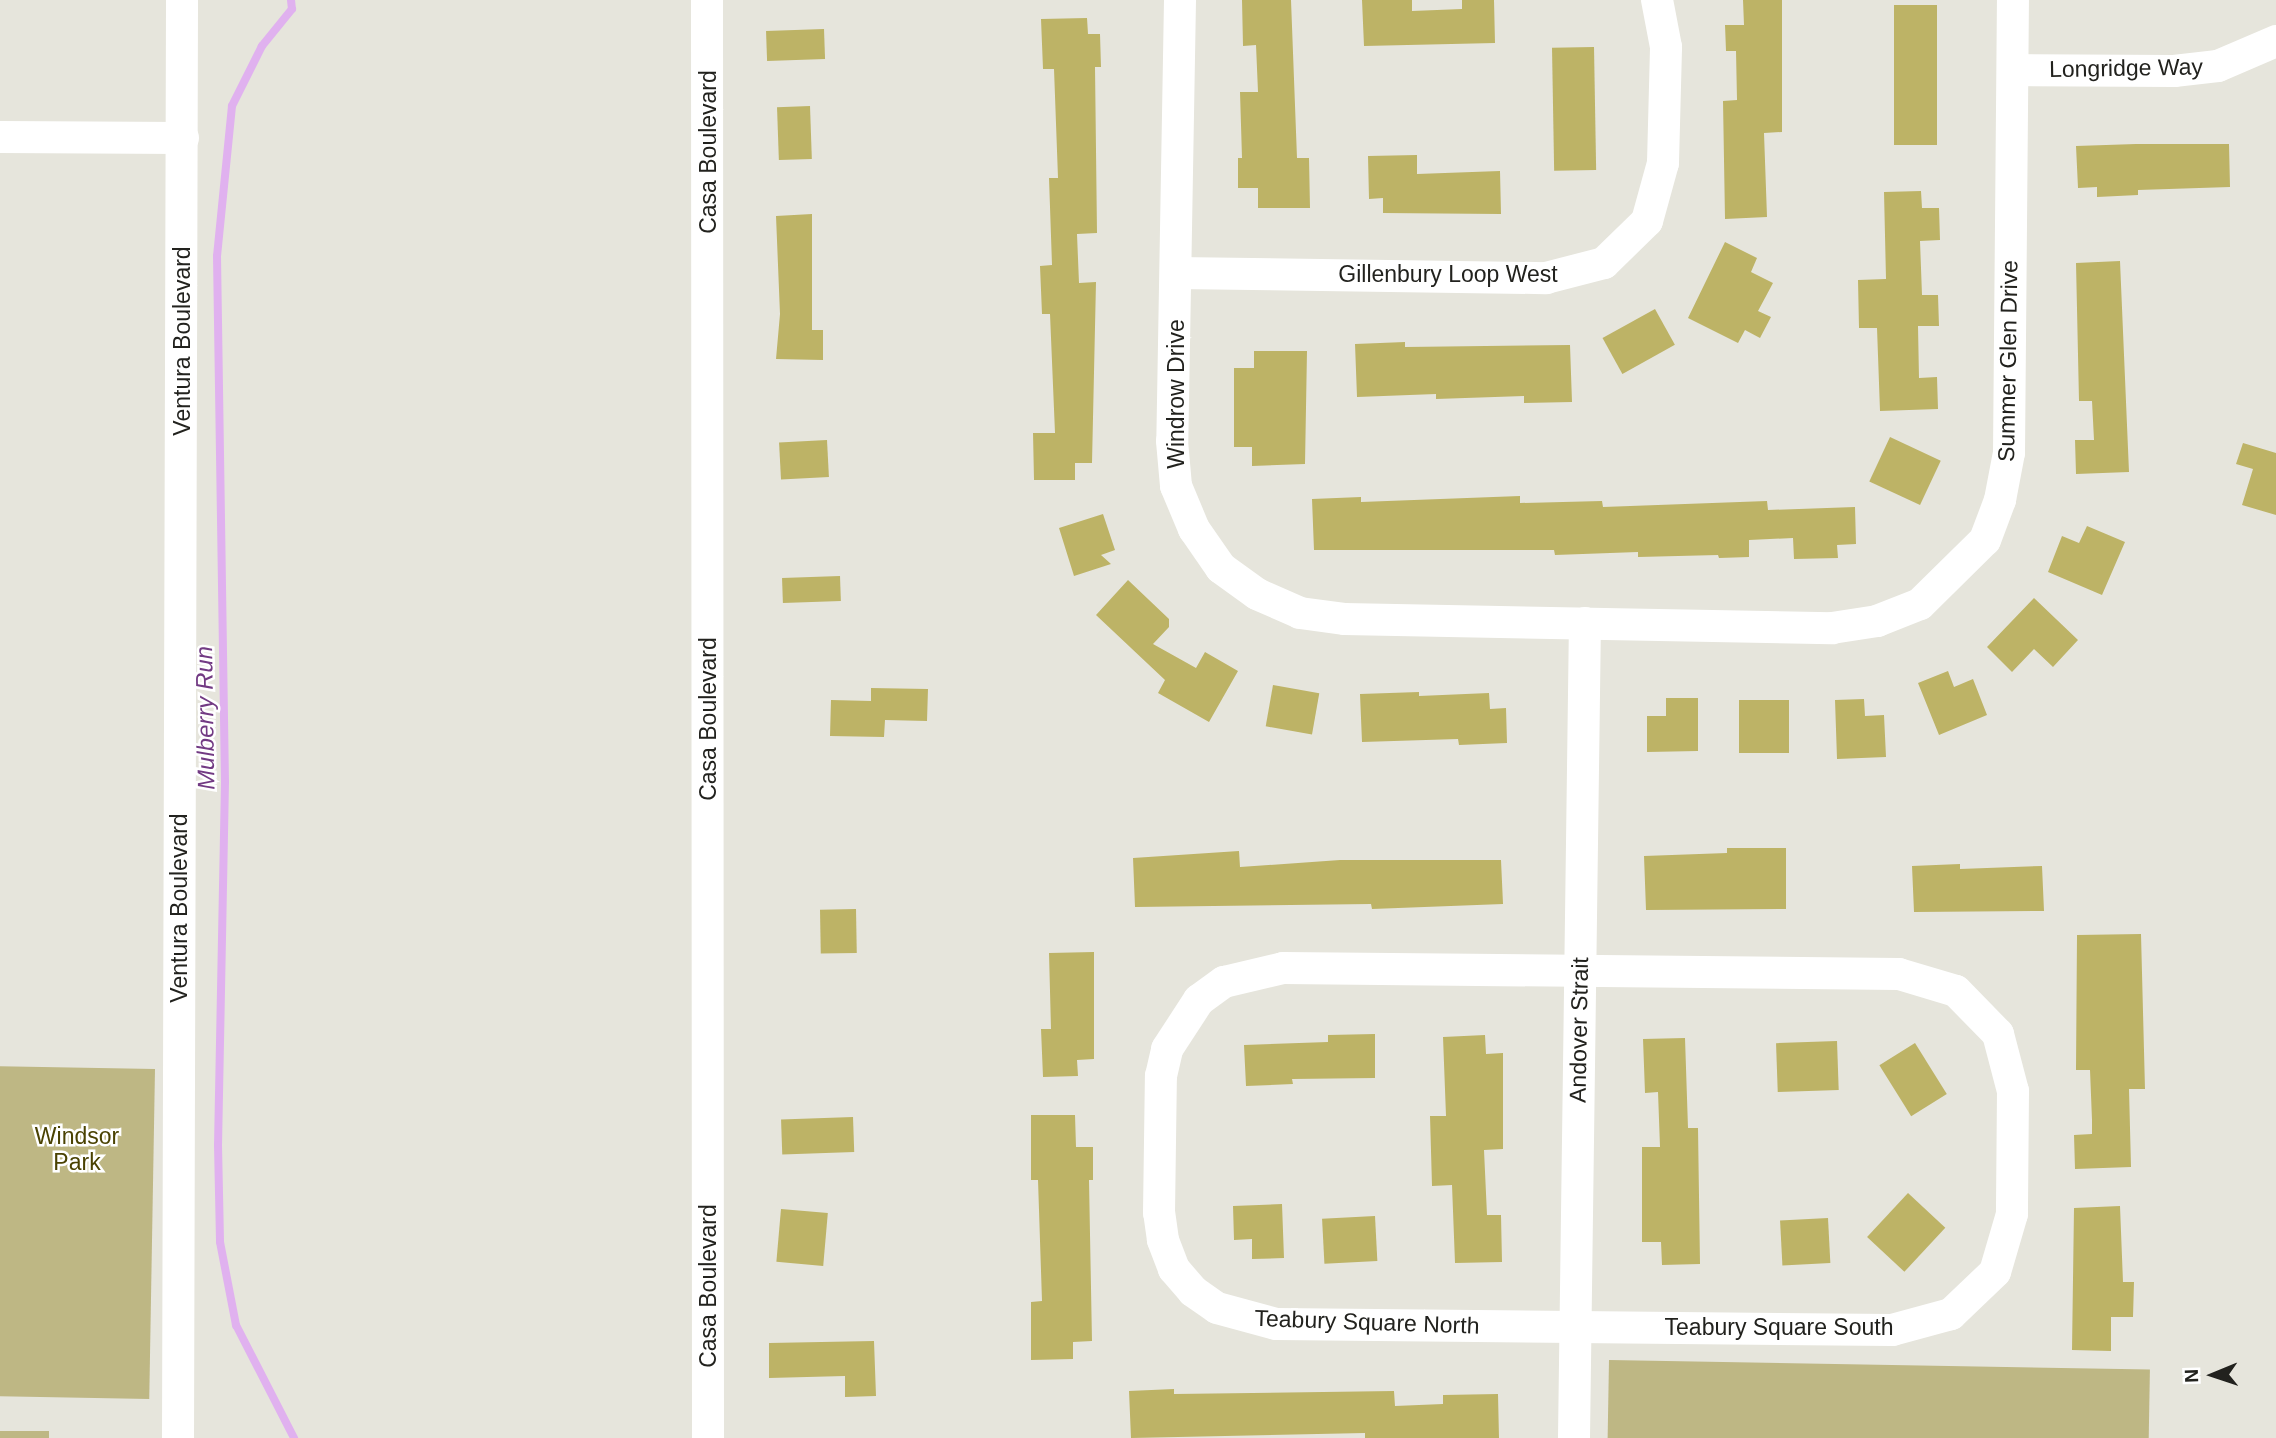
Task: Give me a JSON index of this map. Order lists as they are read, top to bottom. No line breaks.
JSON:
{"streets":{"street":["Longridge Way","Casa Boulevard","Gillenbury Loop West","Ventura Boulevard","Summer Glen Drive","Windrow Drive","Andover Strait","Teabury Square North","Teabury Square South"]},"crossings":[["Longridge Way","Summer Glen Drive"],["Gillenbury Loop West","Windrow Drive"],["Summer Glen Drive","Windrow Drive"],["Summer Glen Drive","Andover Strait"],["Windrow Drive","Andover Strait"],["Andover Strait","Teabury Square North"],["Andover Strait","Teabury Square South"],["Teabury Square North","Teabury Square South"]],"water":["Mulberry Run"],"parks":["Windsor Park"],"north":"left"}
